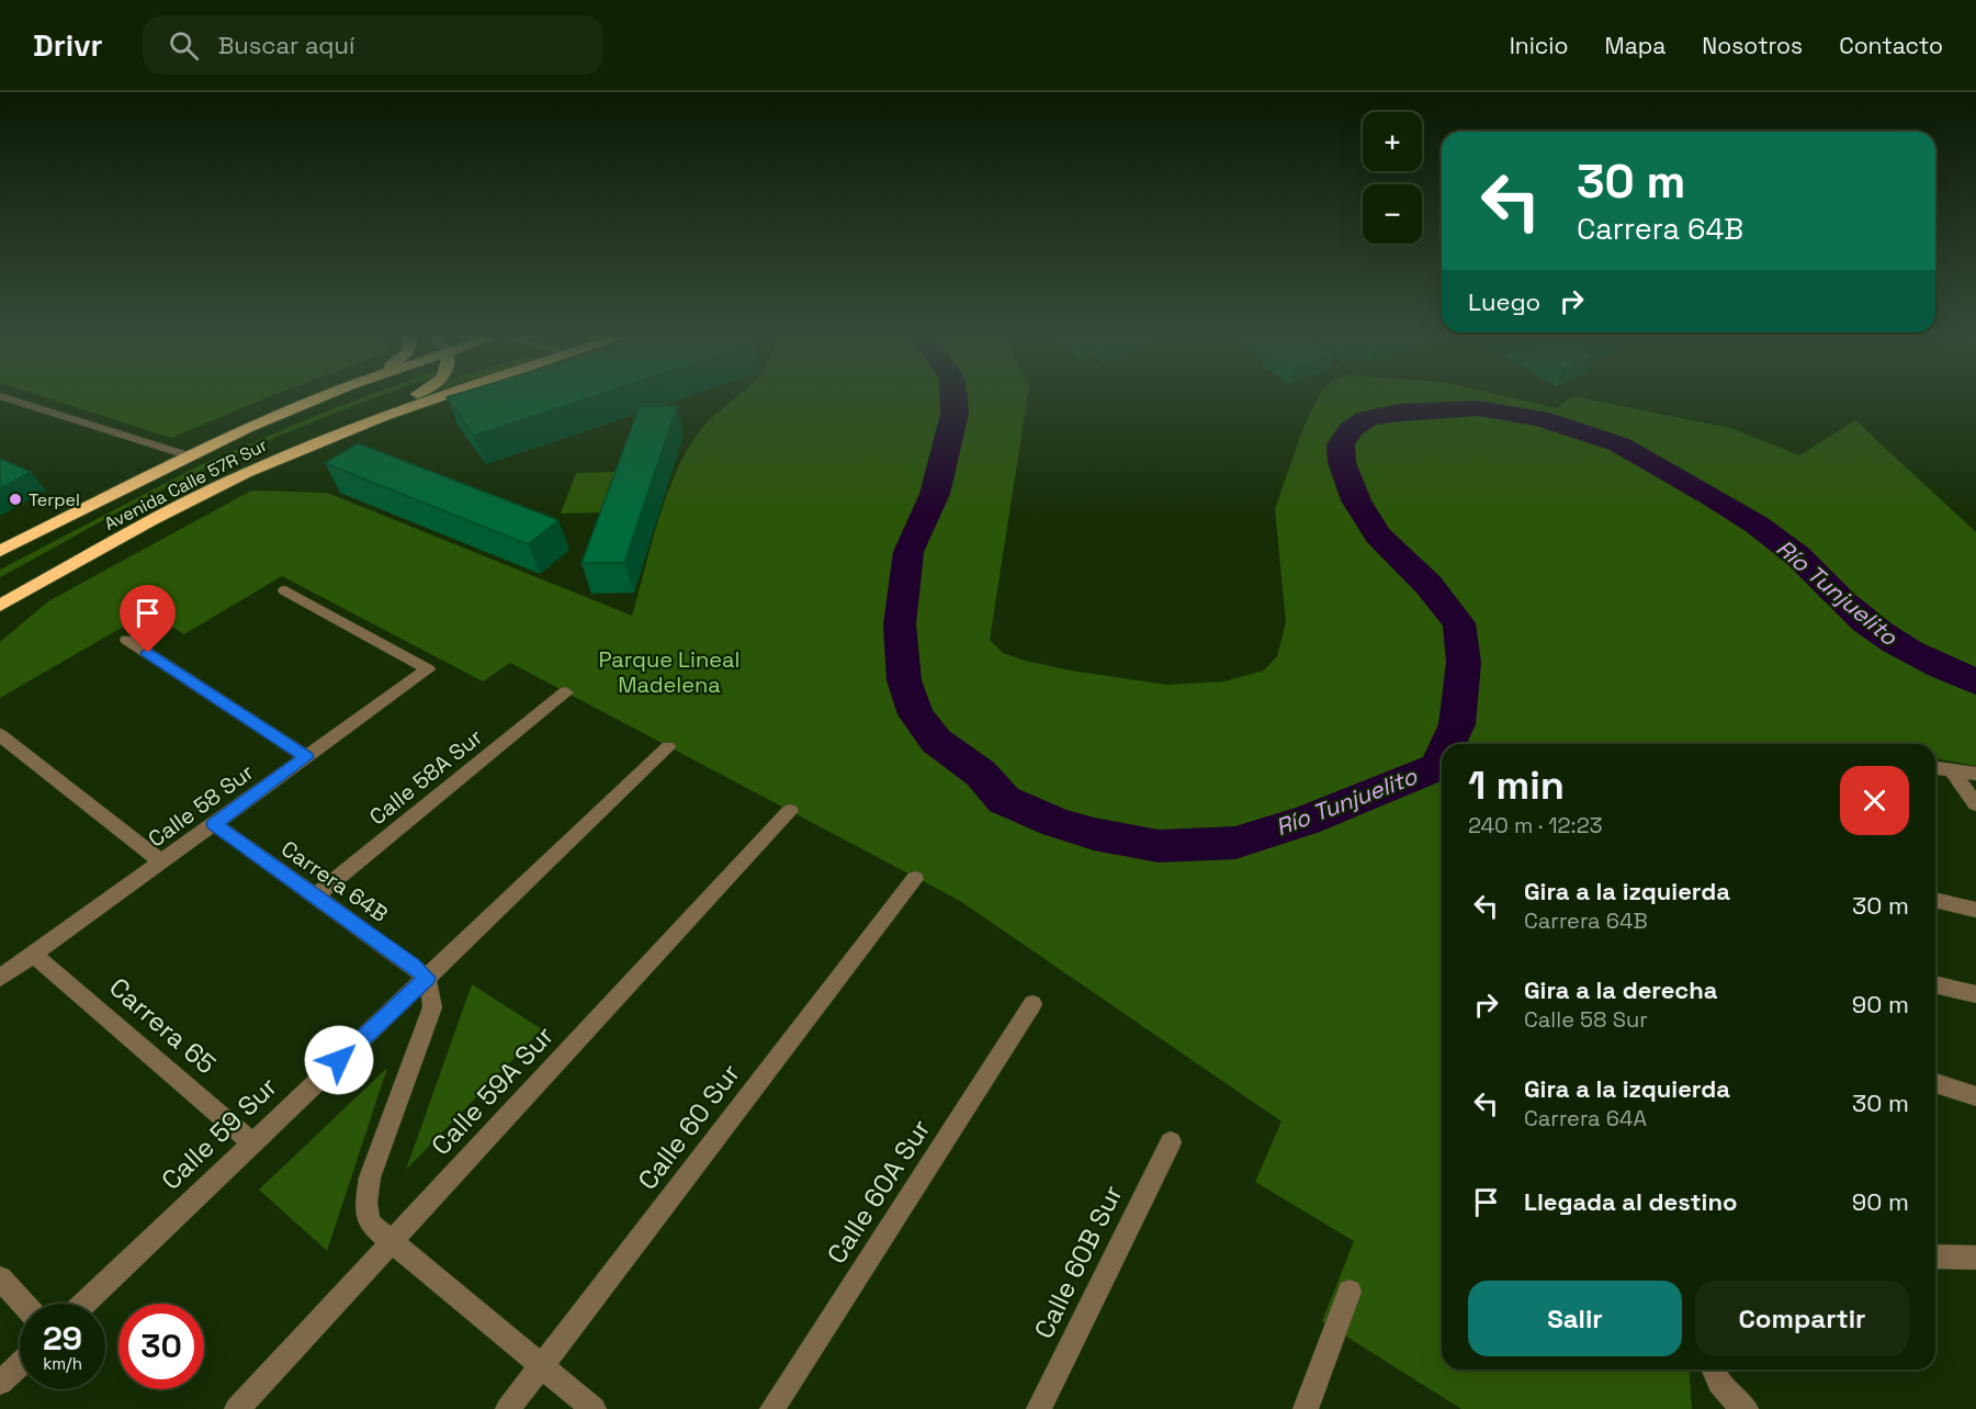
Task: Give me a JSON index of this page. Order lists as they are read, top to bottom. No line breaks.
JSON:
{"streets":{"highway":["Avenida Calle 57R Sur"],"street":["Calle 58A Sur","Calle 58 Sur","Carrera 64B","Carrera 65","Calle 59A Sur","Calle 60 Sur","Calle 59 Sur","Calle 60A Sur","Calle 60B Sur"]},"crossings":[["Calle 58A Sur","Carrera 64B"],["Calle 58 Sur","Carrera 64B"],["Calle 58 Sur","Carrera 65"],["Carrera 64B","Calle 59 Sur"],["Carrera 65","Calle 59 Sur"]],"water":["Río Tunjuelito"],"parks":["Parque Lineal Madelena"],"places":["Terpel"],"page":{"header":"Drivr","search":"Buscar aquí","nav":["Inicio","Mapa","Nosotros","Contacto"],"map_buttons":["+","−"],"turn":["30 m","Carrera 64B"],"then":"Luego","heading":["1 min","240 m · 12:23"],"list":[{"name":"Gira a la izquierda","note":"Carrera 64B","value":"30 m"},{"name":"Gira a la derecha","note":"Calle 58 Sur","value":"90 m"},{"name":"Gira a la izquierda","note":"Carrera 64A","value":"30 m"},{"name":"Llegada al destino","value":"90 m"}],"buttons":["Salir","Compartir"],"speed":"29 km/h","limit":"30"}}
